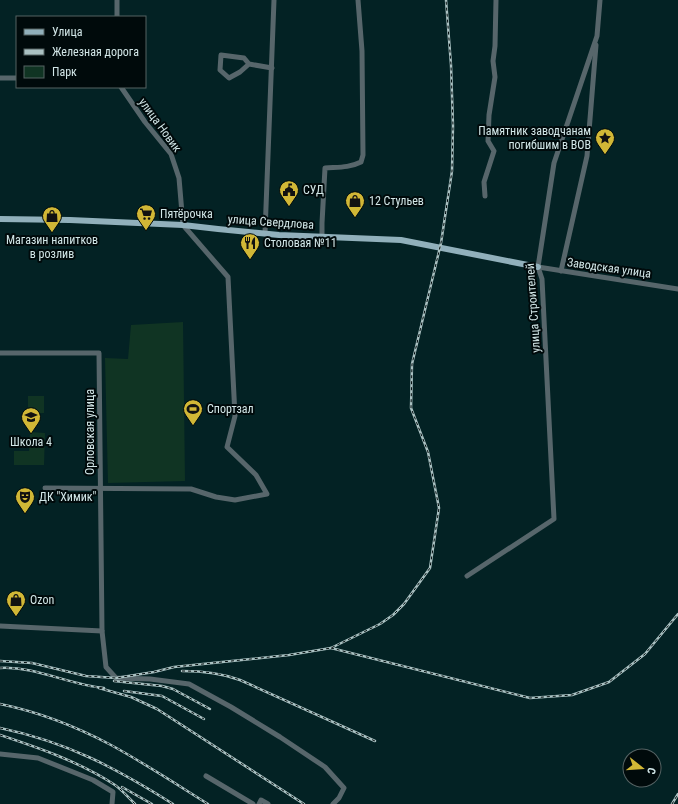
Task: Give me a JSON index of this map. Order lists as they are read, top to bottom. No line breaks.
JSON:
{"streets":{"main road":["улица Свердлова"],"street":["улица Новик","Заводская улица","улица Строителей","Орловская улица"]},"crossings":[["улица Новик","улица Свердлова"],["улица Свердлова","Заводская улица"],["улица Свердлова","улица Строителей"],["Заводская улица","улица Строителей"]],"places":{"place":["Памятник заводчанам погибшим в ВОВ"],"public building":["СУД"],"shop":["12 Стульев","Магазин напитков в розлив","Ozon"],"supermarket":["Пятёрочка"],"restaurant":["Столовая №11"],"sports":["Спортзал"],"school or university":["Школа 4"],"theatre":["ДК \"Химик\""]},"legend":["Улица","Железная дорога","Парк"],"north":"right"}
